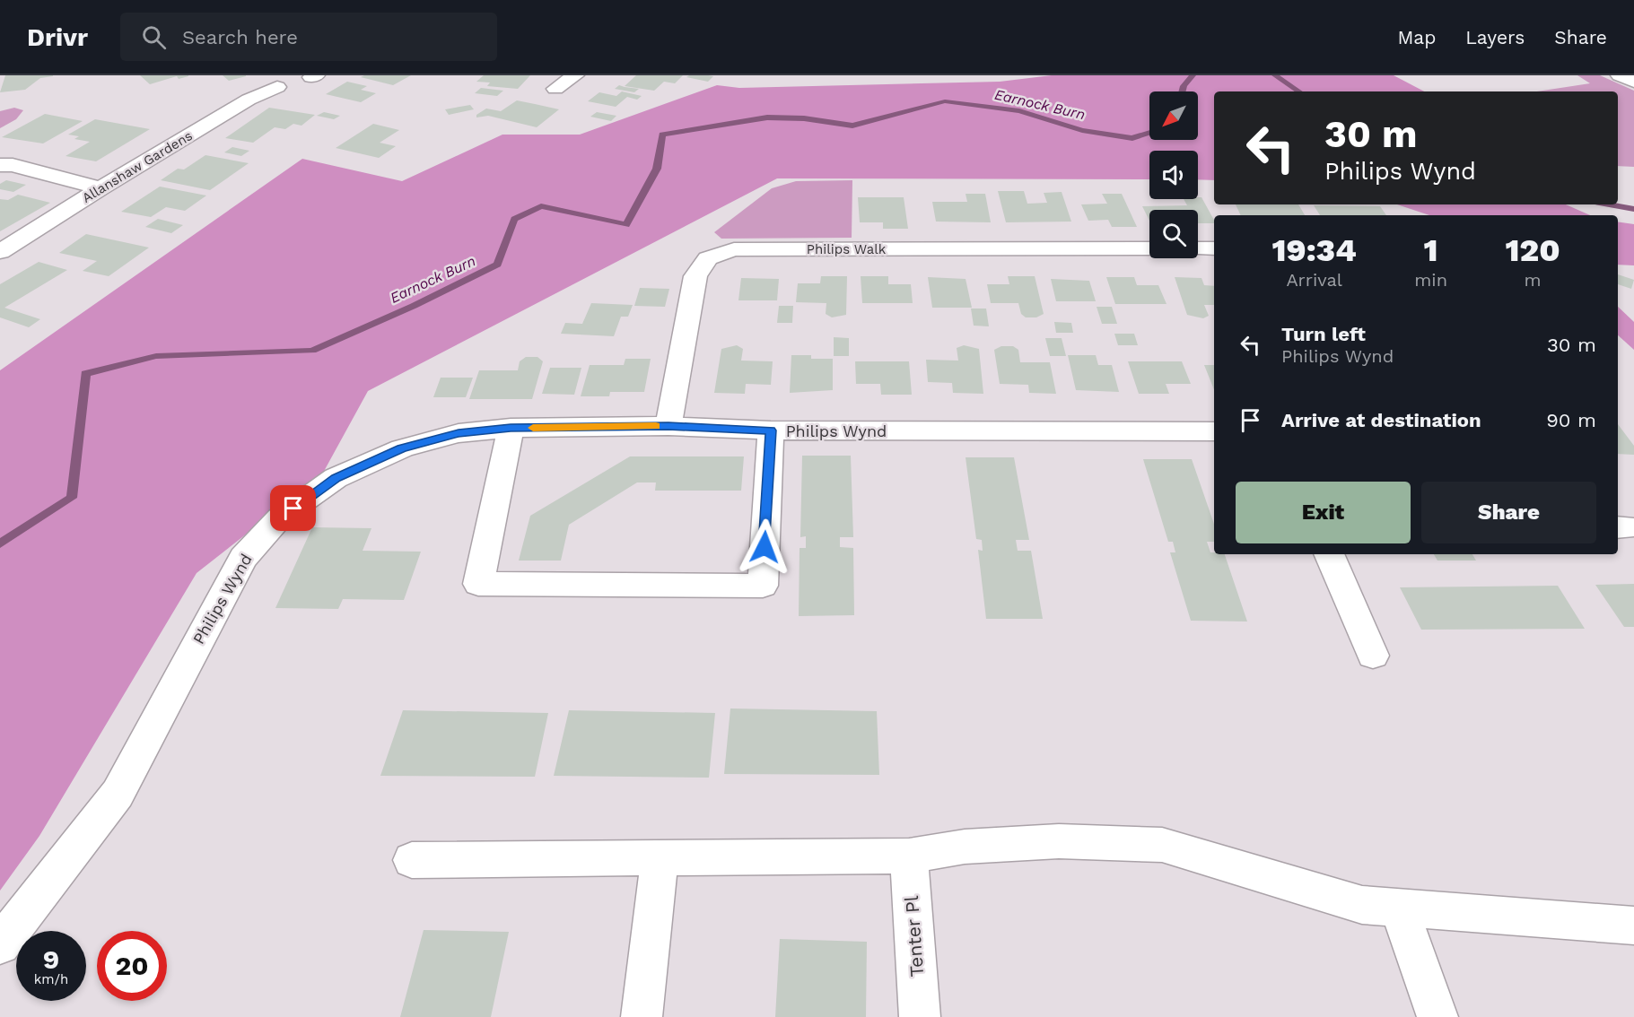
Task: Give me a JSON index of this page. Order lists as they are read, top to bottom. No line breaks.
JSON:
{"streets":{"street":["Allanshaw Gardens","Philips Walk","Philips Wynd","Tenter Pl"]},"crossings":[["Philips Walk","Philips Wynd"]],"water":["Earnock Burn"],"north":"bottom left","page":{"header":"Drivr","search":"Search here","nav":["Map","Layers","Share"],"turn":["30 m","Philips Wynd"],"eta":["19:34","Arrival","1","min","120","m"],"list":[{"name":"Turn left","note":"Philips Wynd","value":"30 m"},{"name":"Arrive at destination","value":"90 m"}],"buttons":["Exit","Share"],"speed":"9 km/h","limit":"20"}}
